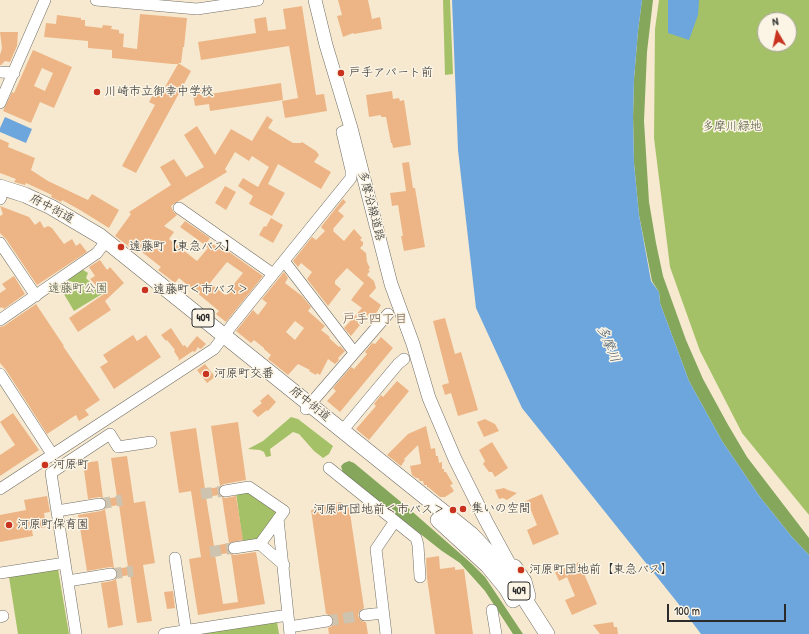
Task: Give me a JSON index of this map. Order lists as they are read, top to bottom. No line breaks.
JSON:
{"streets":{"highway":["府中街道","409"],"main road":["多摩沿線道路"]},"crossings":[["多摩沿線道路","府中街道"]],"districts":["戸手四丁目"],"water":["多摩川"],"parks":["多摩川緑地","遠藤町公園"],"places":["戸手アパート前","川崎市立御幸中学校","遠藤町【東急バス】","遠藤町＜市バス＞","河原町交番","河原町","集いの空間","河原町団地前＜市バス＞","河原町保育園","河原町団地前【東急バス】"],"scale_bar":"100 m","north":"top"}
